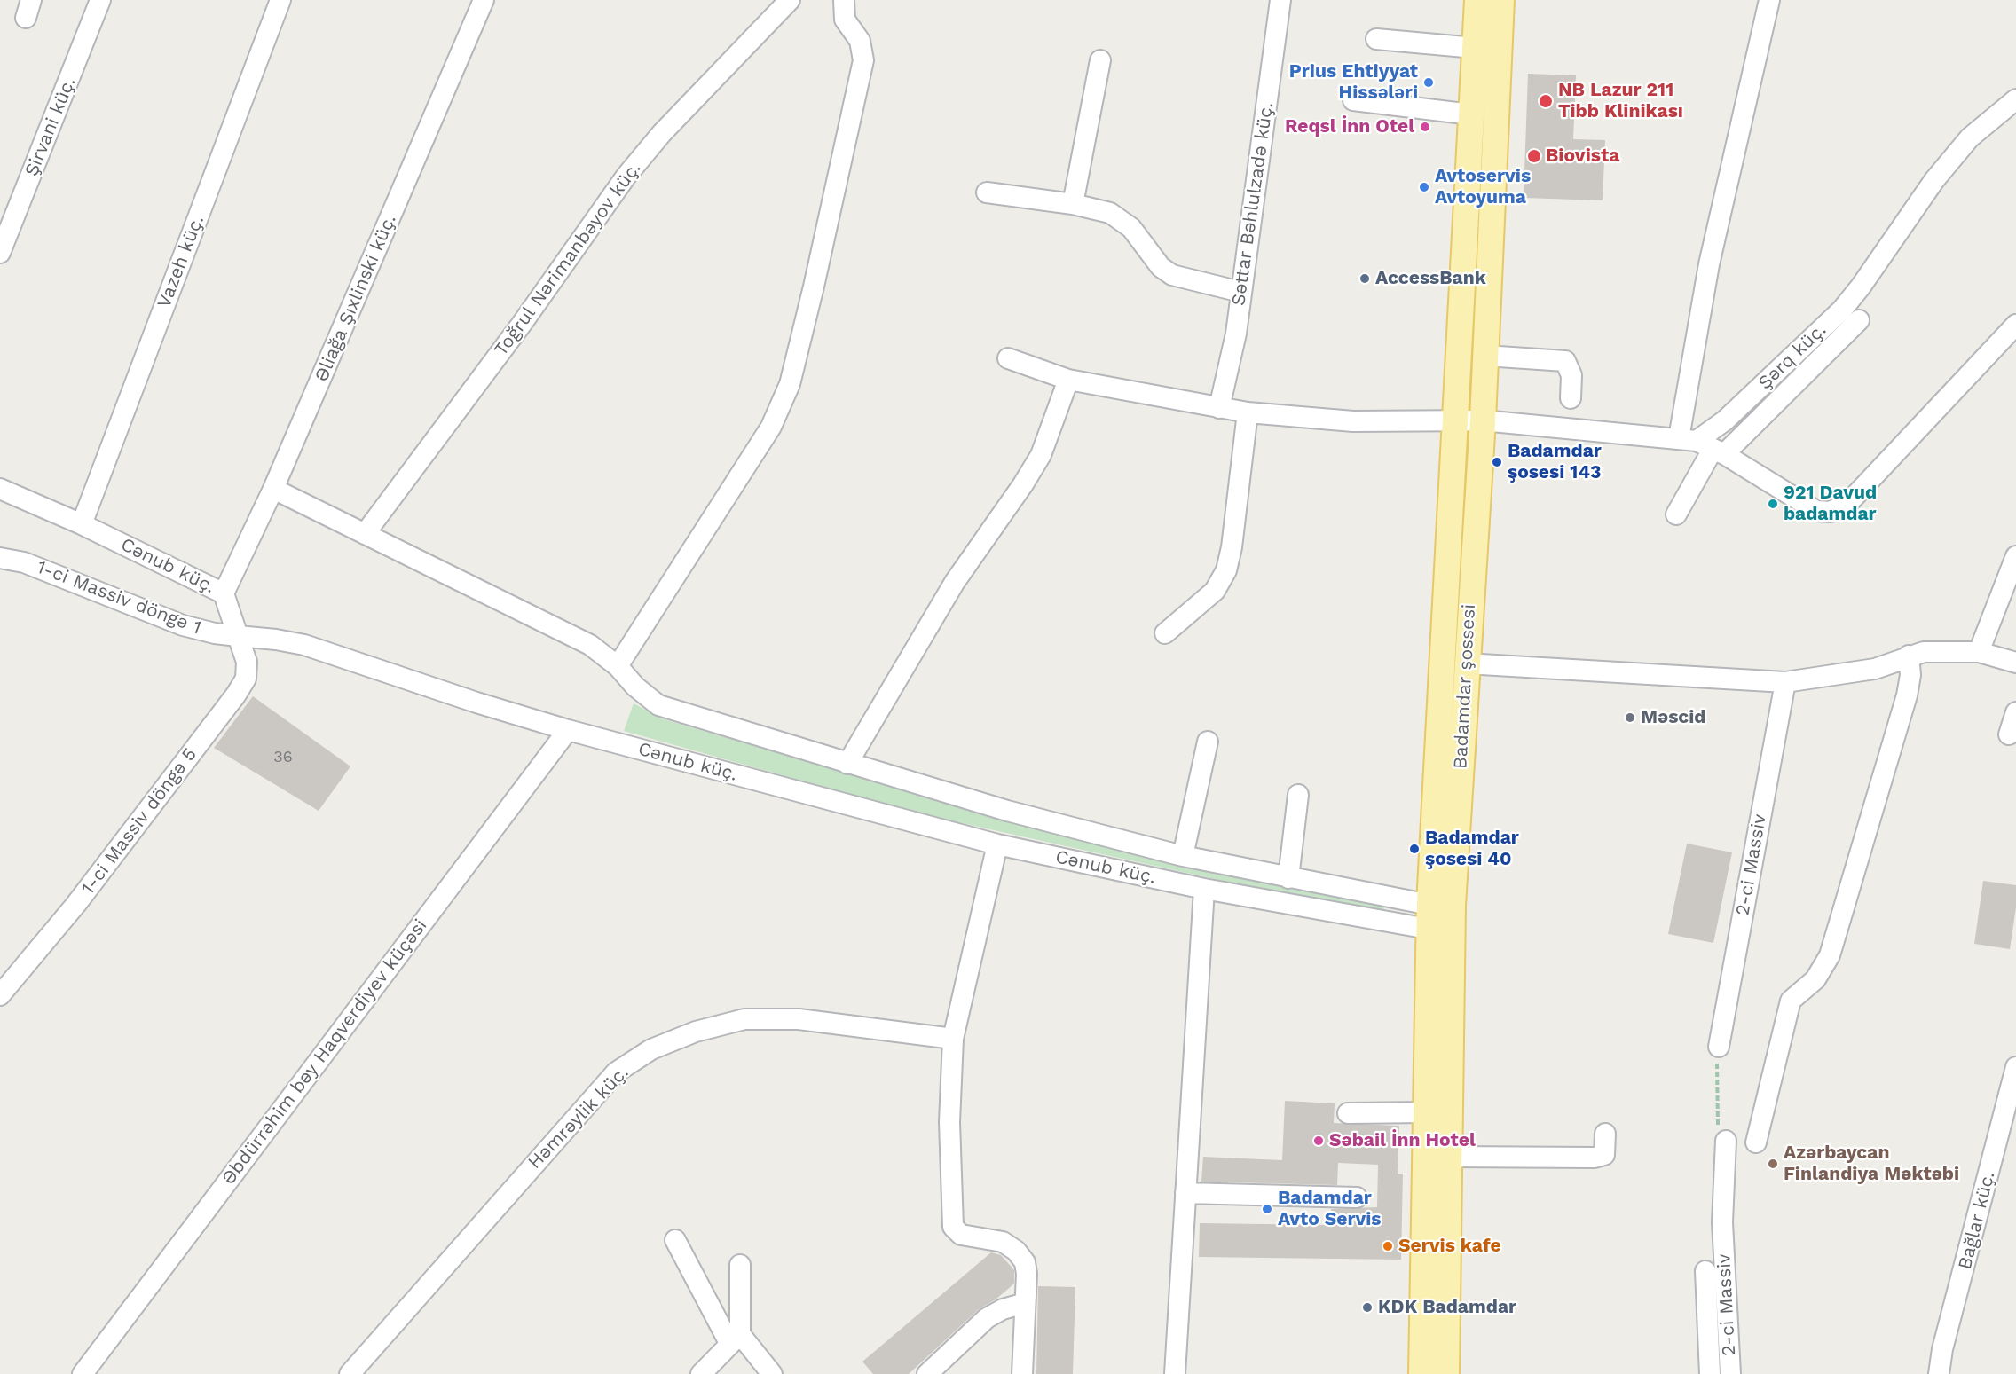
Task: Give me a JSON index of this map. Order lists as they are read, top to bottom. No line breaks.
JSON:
{"streets":{"main road":["Badamdar şossesi"],"street":["Şirvani küç.","Səttar Bəhlulzadə küç.","Toğrul Nərimanbəyov küç.","Vazeh küç.","Əliağa Şıxlinski küç.","Şərq küç.","Cənub küç.","1-ci Massiv döngə 1","1-ci Massiv döngə 5","2-ci Massiv","Əbdürrəhim bəy Haqverdiyev küçəsi","Həmrəylik küç.","Bağlar küç."]},"crossings":[["Toğrul Nərimanbəyov küç.","Cənub küç."],["Vazeh küç.","Cənub küç."],["Əliağa Şıxlinski küç.","Cənub küç."],["Cənub küç.","1-ci Massiv döngə 1"],["Cənub küç.","Badamdar şossesi"],["Cənub küç.","1-ci Massiv döngə 5"],["Cənub küç.","Əbdürrəhim bəy Haqverdiyev küçəsi"],["1-ci Massiv döngə 1","1-ci Massiv döngə 5"]],"places":["Prius Ehtiyyat Hissәlәri","NB Lazur 211 Tibb Klinikası","Reqsl İnn Otel","Biovista","Avtoservis Avtoyuma","AccessBank","Badamdar şosesi 143","921 Davud badamdar","Məscid","Badamdar şosesi 40","Səbail İnn Hotel","Azərbaycan Finlandiya Məktəbi","Badamdar Avto Servis","Servis kafe","KDK Badamdar"],"house_numbers":["36"]}
